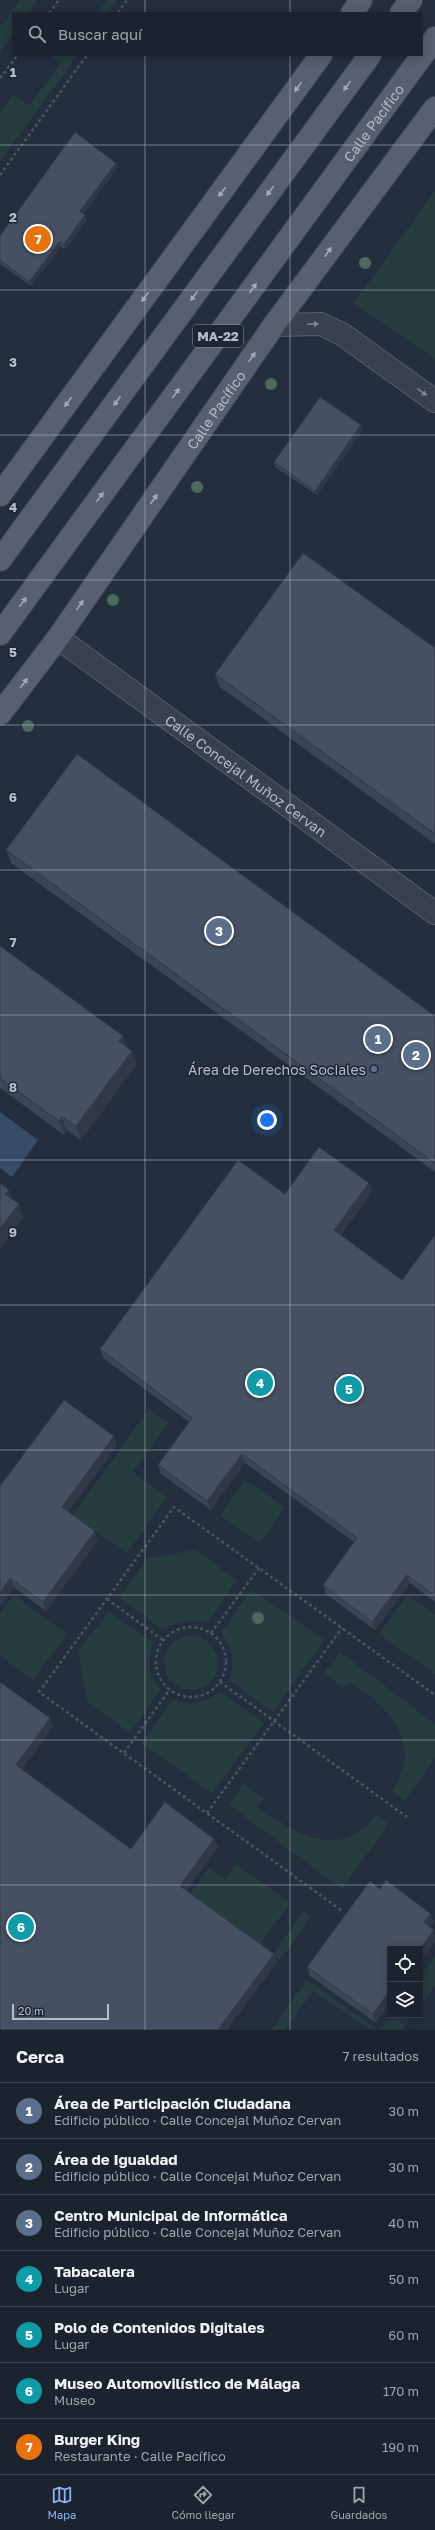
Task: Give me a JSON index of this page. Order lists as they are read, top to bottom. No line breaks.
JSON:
{"streets":{"main road":["Calle Pacífico","MA-22"],"street":["Calle Concejal Muñoz Cervan"]},"crossings":[["Calle Pacífico","Calle Concejal Muñoz Cervan"]],"places":["Área de Derechos Sociales"],"scale_bar":"20 m","page":{"search":"Buscar aquí","pins":["7","3","1","2","4","5","6"],"scale":"20 m","heading":["Cerca","7 resultados"],"list":[{"mark":"1","name":"Área de Participación Ciudadana","note":"Edificio público · Calle Concejal Muñoz Cervan","value":"30 m"},{"mark":"2","name":"Área de Igualdad","note":"Edificio público · Calle Concejal Muñoz Cervan","value":"30 m"},{"mark":"3","name":"Centro Municipal de Informática","note":"Edificio público · Calle Concejal Muñoz Cervan","value":"40 m"},{"mark":"4","name":"Tabacalera","note":"Lugar","value":"50 m"},{"mark":"5","name":"Polo de Contenidos Digitales","note":"Lugar","value":"60 m"},{"mark":"6","name":"Museo Automovilístico de Málaga","note":"Museo","value":"170 m"},{"mark":"7","name":"Burger King","note":"Restaurante · Calle Pacífico","value":"190 m"}],"nav":["Mapa","Cómo llegar","Guardados"]},"grid":{"rows":["1","2","3","4","5","6","7","8","9"]}}
